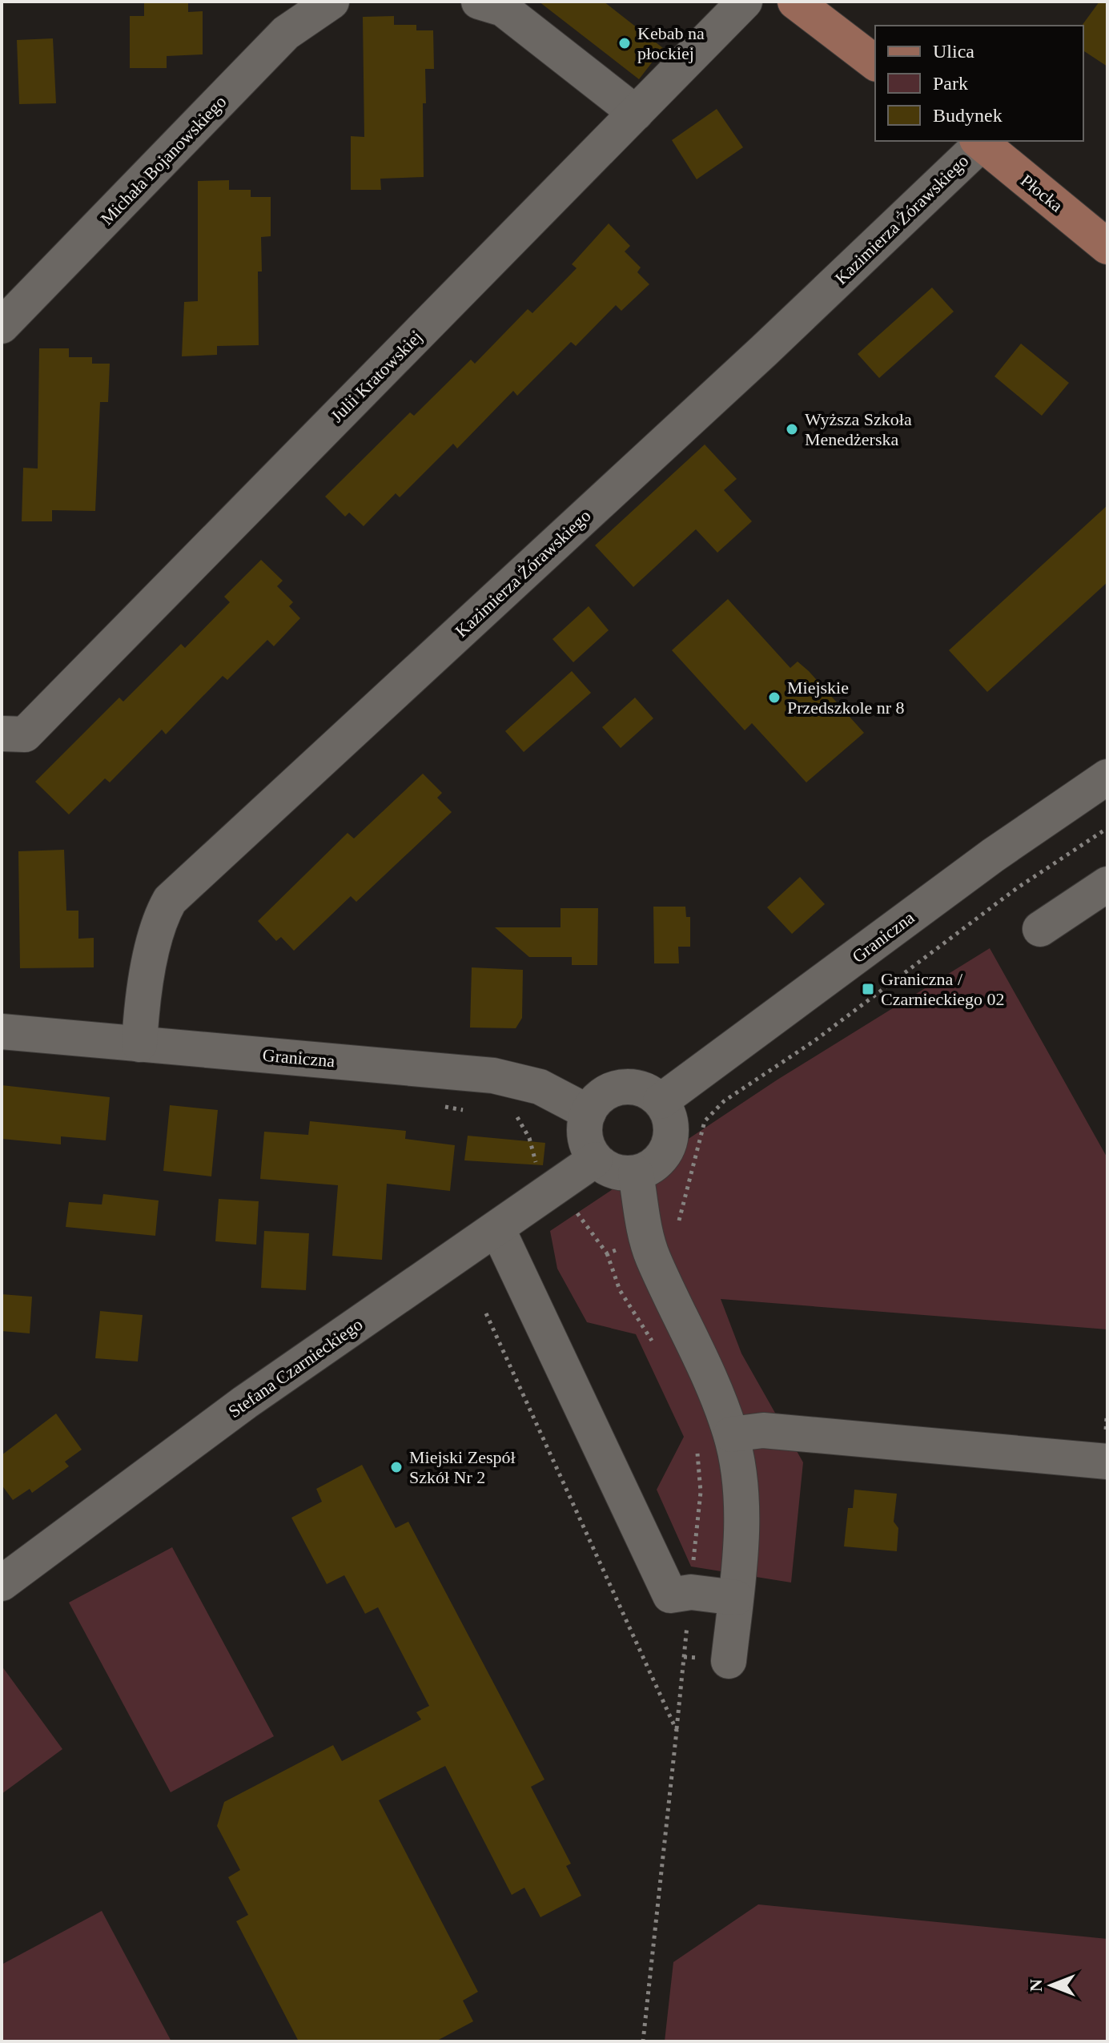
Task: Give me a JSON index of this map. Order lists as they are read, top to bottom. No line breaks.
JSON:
{"streets":{"main road":["Płocka"],"street":["Michała Bojanowskiego","Kazimierza Żórawskiego","Julii Kratowskiej","Graniczna","Stefana Czarnieckiego"]},"crossings":[["Płocka","Kazimierza Żórawskiego"],["Kazimierza Żórawskiego","Graniczna"],["Graniczna","Stefana Czarnieckiego"]],"places":{"other":["Kebab na płockiej","Wyższa Szkoła Menedżerska","Miejskie Przedszkole nr 8","Miejski Zespół Szkół Nr 2"],"transit":["Graniczna / Czarnieckiego 02"]},"legend":["Ulica","Park","Budynek"],"north":"left"}
